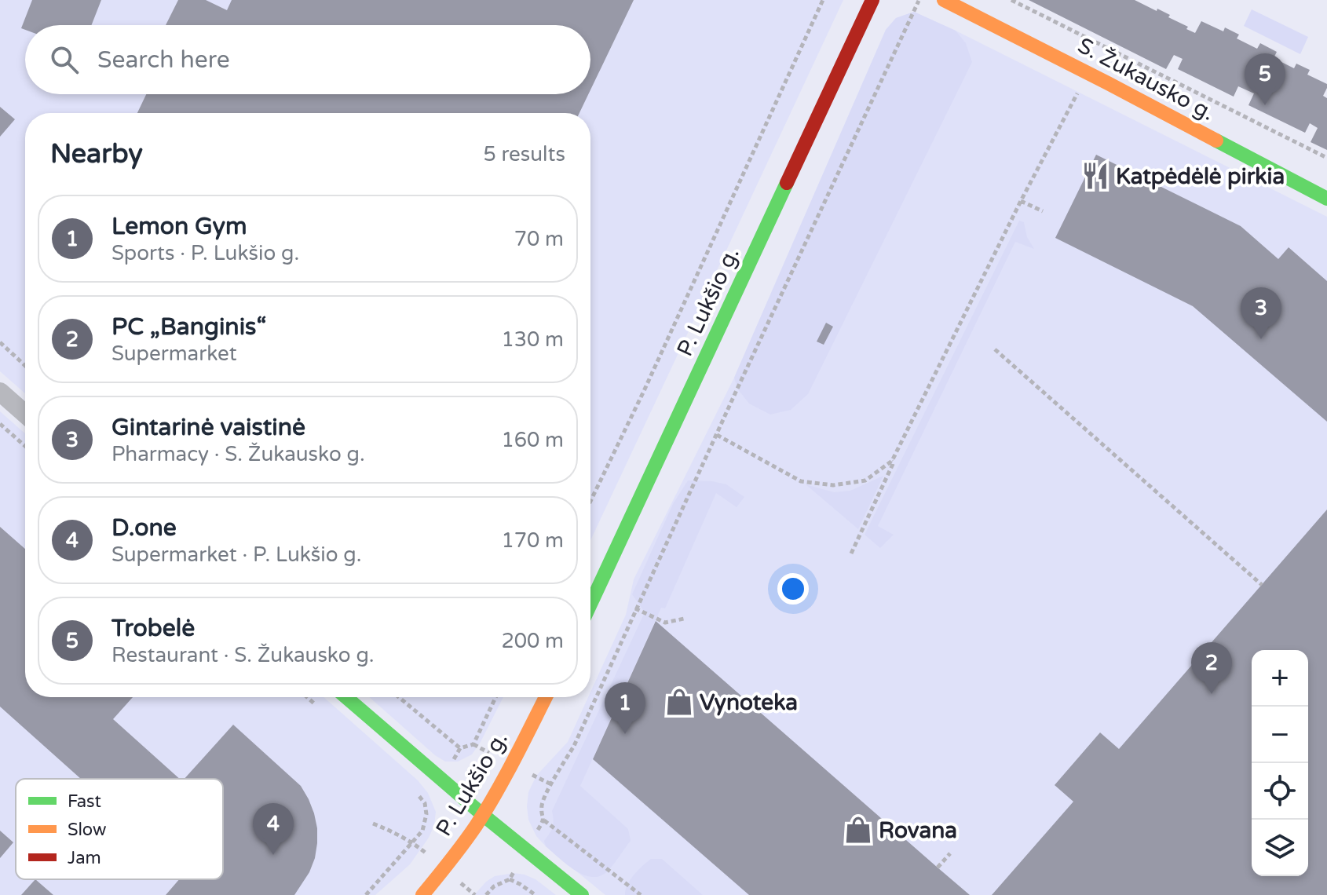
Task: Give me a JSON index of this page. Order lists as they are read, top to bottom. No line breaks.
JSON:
{"streets":{"street":["S. Žukausko g.","P. Lukšio g."]},"places":{"restaurant":["Katpėdėlė pirkia"],"shop":["Vynoteka","Rovana"]},"legend":["Fast","Slow","Jam"],"page":{"search":"Search here","pins":["5","3","2","1","4"],"heading":["Nearby","5 results"],"list":[{"mark":"1","name":"Lemon Gym","note":"Sports · P. Lukšio g.","value":"70 m"},{"mark":"2","name":"PC „Banginis“","note":"Supermarket","value":"130 m"},{"mark":"3","name":"Gintarinė vaistinė","note":"Pharmacy · S. Žukausko g.","value":"160 m"},{"mark":"4","name":"D.one","note":"Supermarket · P. Lukšio g.","value":"170 m"},{"mark":"5","name":"Trobelė","note":"Restaurant · S. Žukausko g.","value":"200 m"}],"map_buttons":["+","−"]}}
